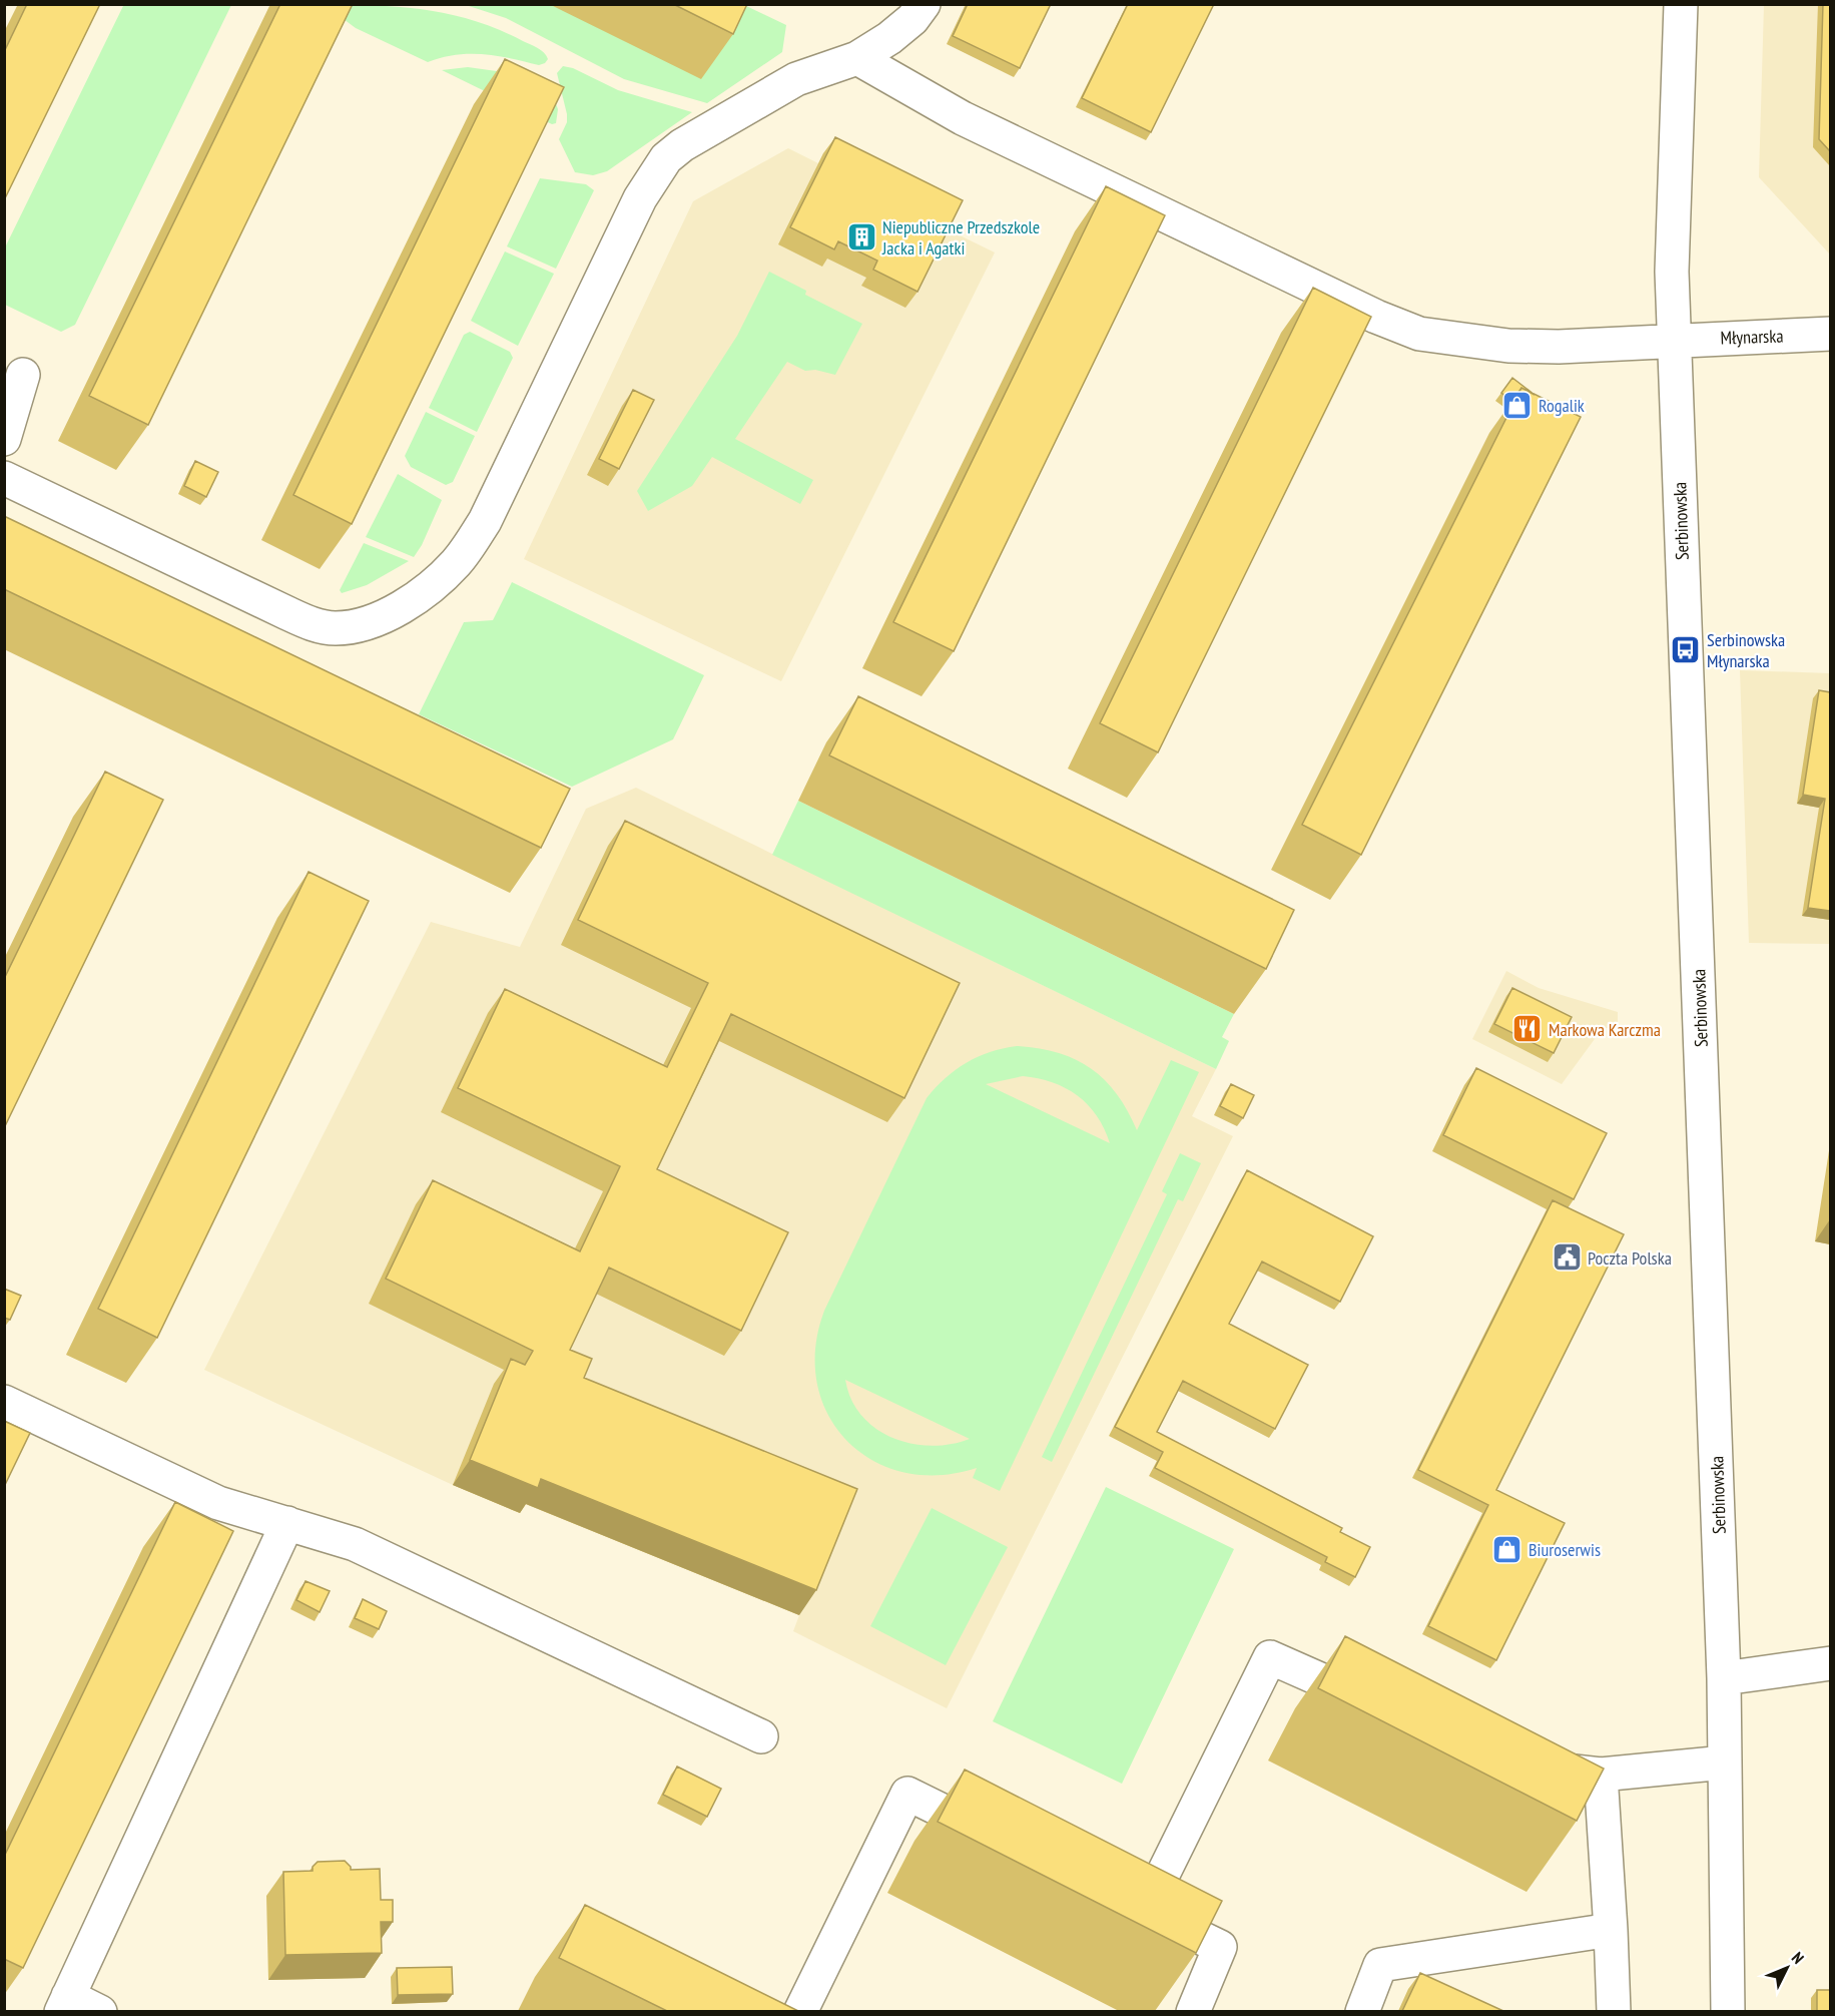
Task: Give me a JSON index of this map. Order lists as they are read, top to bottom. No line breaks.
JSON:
{"streets":{"street":["Młynarska","Serbinowska"]},"crossings":[["Młynarska","Serbinowska"]],"places":{"building":["Niepubliczne Przedszkole Jacka i Agatki"],"shop":["Rogalik","Biuroserwis"],"bus stop":["Serbinowska Młynarska"],"restaurant":["Markowa Karczma"],"public building":["Poczta Polska"]},"north":"top right"}
